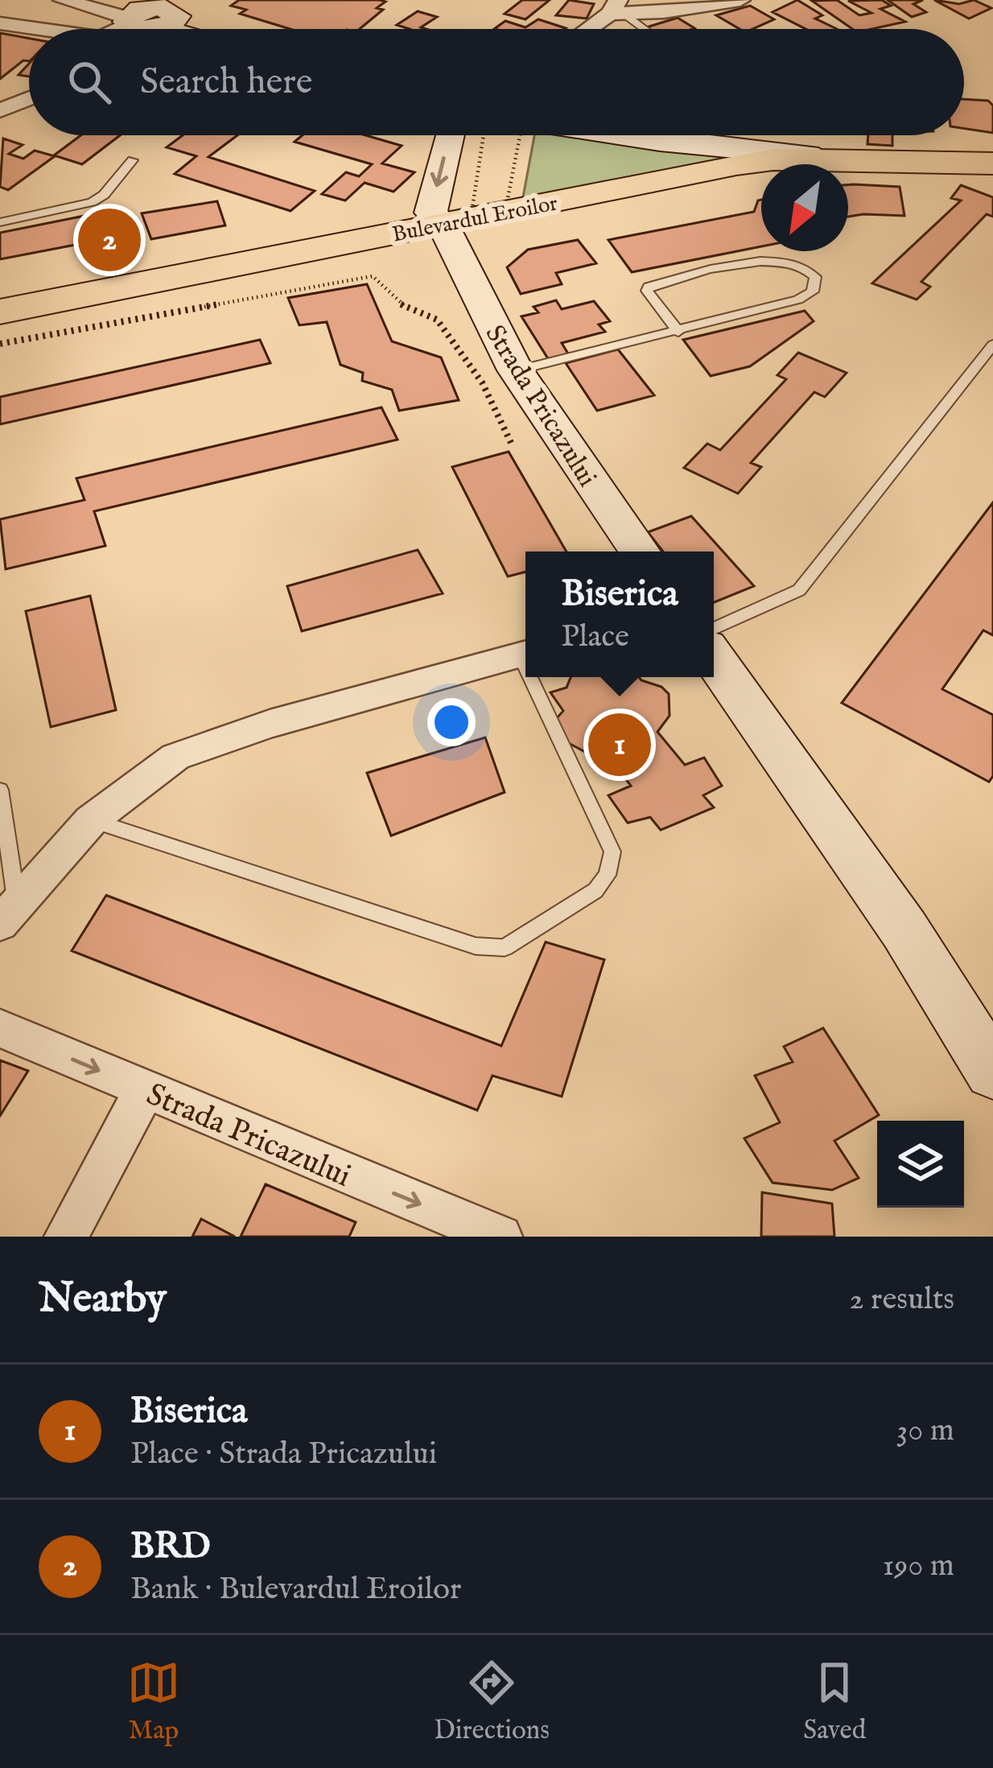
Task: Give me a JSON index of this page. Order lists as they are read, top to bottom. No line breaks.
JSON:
{"streets":{"main road":["Bulevardul Eroilor","Strada Pricazului"]},"crossings":[["Bulevardul Eroilor","Strada Pricazului"]],"one_way":["Strada Pricazului"],"north":"bottom left","page":{"search":"Search here","pins":["2","1"],"popup":["Biserica","Place"],"heading":["Nearby","2 results"],"list":[{"mark":"1","name":"Biserica","note":"Place · Strada Pricazului","value":"30 m"},{"mark":"2","name":"BRD","note":"Bank · Bulevardul Eroilor","value":"190 m"}],"nav":["Map","Directions","Saved"]}}
